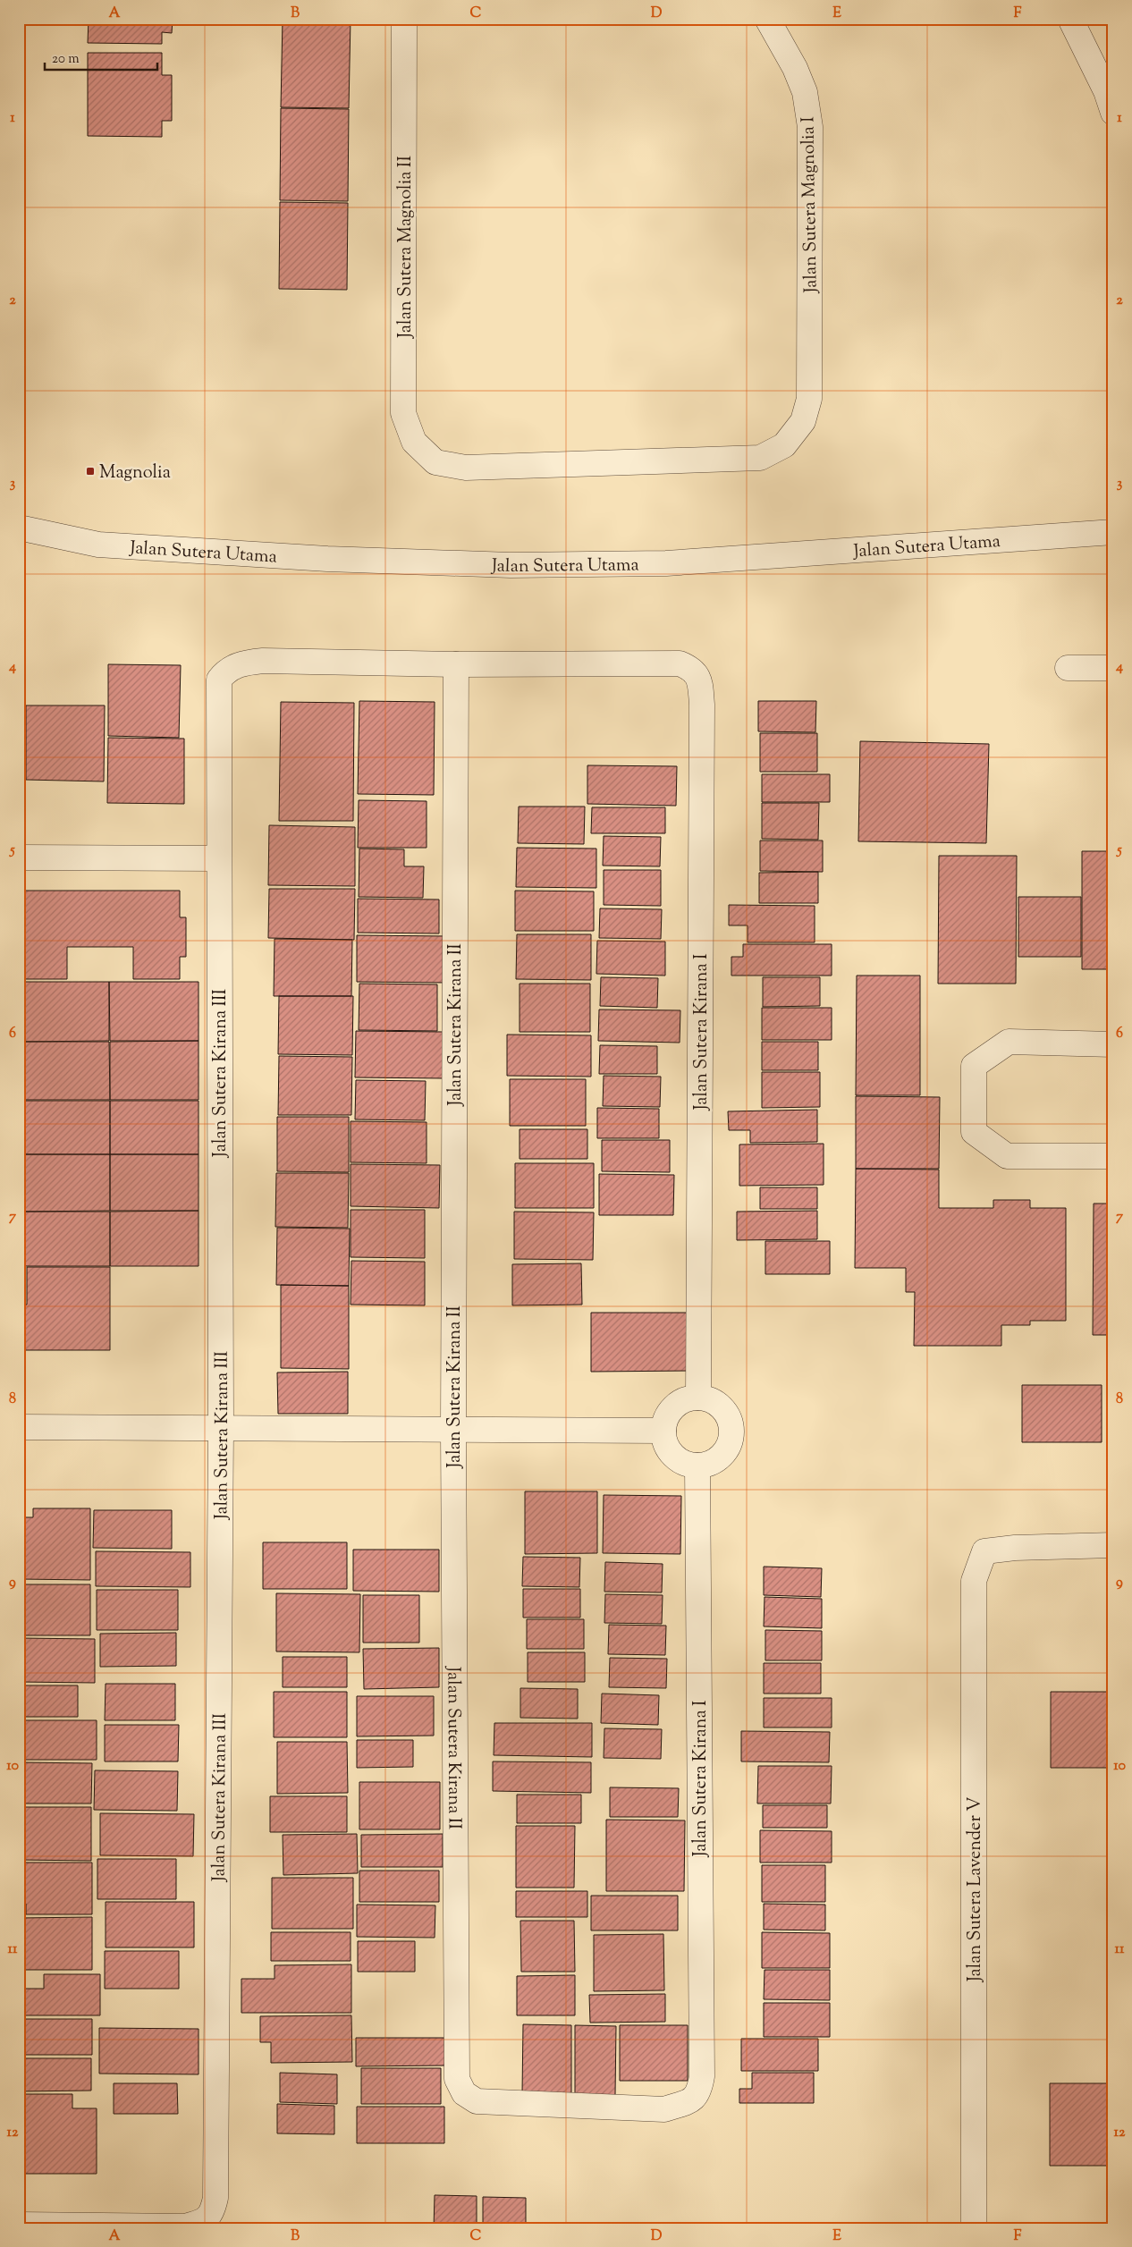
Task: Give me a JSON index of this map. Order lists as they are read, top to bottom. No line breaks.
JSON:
{"streets":{"street":["Jalan Sutera Magnolia I","Jalan Sutera Magnolia II","Jalan Sutera Utama","Jalan Sutera Kirana II","Jalan Sutera Kirana I","Jalan Sutera Kirana III","Jalan Sutera Lavender V"]},"crossings":[["Jalan Sutera Magnolia I","Jalan Sutera Magnolia II"],["Jalan Sutera Kirana II","Jalan Sutera Kirana I"],["Jalan Sutera Kirana II","Jalan Sutera Kirana III"],["Jalan Sutera Kirana I","Jalan Sutera Kirana III"]],"places":{"transit":["Magnolia"]},"scale_bar":"20 m","grid":{"columns":["A","B","C","D","E","F"],"rows":["1","2","3","4","5","6","7","8","9","10","11","12"]}}
